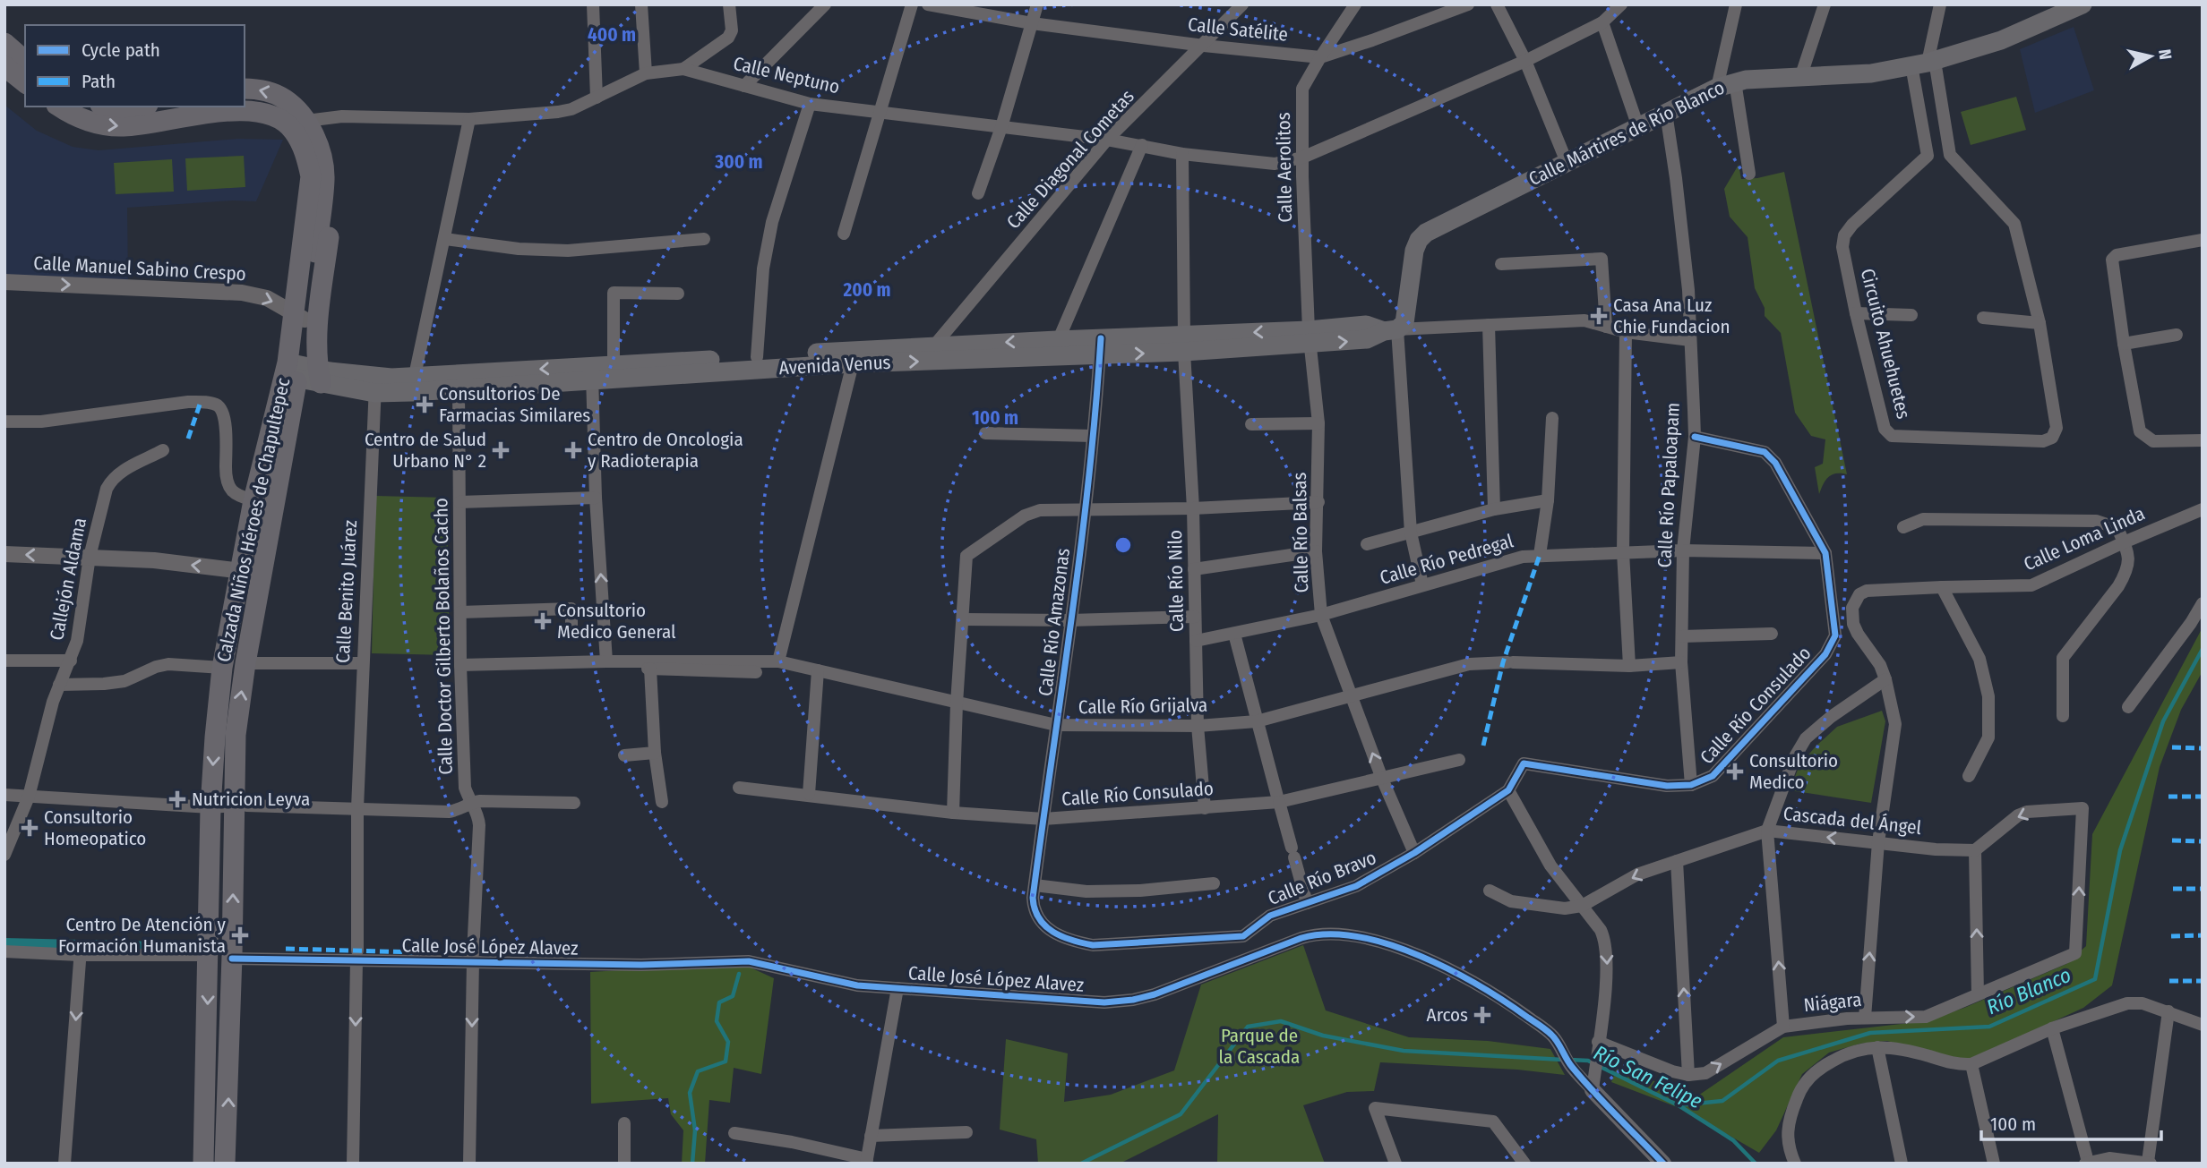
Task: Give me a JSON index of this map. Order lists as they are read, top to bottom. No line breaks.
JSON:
{"streets":{"main road":["Calle Mártires de Río Blanco","Avenida Venus","Calzada Niños Héroes de Chapultepec"],"street":["Calle Satélite","Calle Neptuno","Calle Diagonal Cometas","Calle Aerolitos","Calle Manuel Sabino Crespo","Circuito Ahuehuetes","Calle Río Papaloapam","Calle Río Balsas","Calle Loma Linda","Calle Río Pedregal","Callejón Aldama","Calle Río Nilo","Calle Benito Juárez","Calle Río Amazonas","Calle Doctor Gilberto Bolaños Cacho","Calle Río Consulado","Calle Río Grijalva","Cascada del Ángel","Calle Río Bravo","Calle José López Alavez","Niágara"]},"crossings":[["Calle Satélite","Calle Diagonal Cometas"],["Calle Satélite","Calle Aerolitos"],["Calle Neptuno","Calle Diagonal Cometas"],["Calle Neptuno","Calle Aerolitos"],["Calle Neptuno","Calzada Niños Héroes de Chapultepec"],["Calle Neptuno","Calle Río Nilo"],["Calle Mártires de Río Blanco","Circuito Ahuehuetes"],["Calle Mártires de Río Blanco","Avenida Venus"],["Calle Mártires de Río Blanco","Calle Río Papaloapam"],["Calle Diagonal Cometas","Avenida Venus"],["Calle Aerolitos","Avenida Venus"],["Calle Aerolitos","Calle Río Balsas"],["Calle Manuel Sabino Crespo","Calzada Niños Héroes de Chapultepec"],["Avenida Venus","Calzada Niños Héroes de Chapultepec"],["Avenida Venus","Calle Río Balsas"],["Avenida Venus","Calle Río Nilo"],["Avenida Venus","Calle Benito Juárez"],["Avenida Venus","Calle Río Amazonas"],["Avenida Venus","Calle Doctor Gilberto Bolaños Cacho"],["Calle Río Papaloapam","Calle Río Pedregal"],["Calle Río Papaloapam","Calle Río Consulado"],["Calle Río Papaloapam","Calle Río Grijalva"],["Calzada Niños Héroes de Chapultepec","Calle José López Alavez"],["Calle Río Balsas","Calle Río Pedregal"],["Calle Río Balsas","Calle Río Consulado"],["Calle Río Balsas","Calle Río Grijalva"],["Calle Río Balsas","Calle Río Bravo"],["Calle Río Pedregal","Calle Río Nilo"],["Calle Río Pedregal","Calle Río Consulado"],["Calle Río Nilo","Calle Río Consulado"],["Calle Río Nilo","Calle Río Grijalva"],["Calle Benito Juárez","Calle José López Alavez"],["Calle Río Amazonas","Calle Río Consulado"],["Calle Río Amazonas","Calle Río Grijalva"],["Calle Río Amazonas","Calle Río Bravo"],["Calle Doctor Gilberto Bolaños Cacho","Calle José López Alavez"],["Calle Río Consulado","Calle Río Bravo"],["Cascada del Ángel","Niágara"]],"one_way":["Calle Manuel Sabino Crespo","Cascada del Ángel"],"water":["Río Blanco","Río San Felipe"],"parks":["Parque de la Cascada"],"places":{"health":["Casa Ana Luz Chie Fundacion","Consultorios De Farmacias Similares","Centro de Salud Urbano N° 2","Centro de Oncologia y Radioterapia","Consultorio Medico General","Consultorio Medico","Nutricion Leyva","Consultorio Homeopatico","Centro De Atención y Formación Humanista","Arcos"]},"legend":["Cycle path","Path"],"scale_bar":"100 m","north":"right","rings":["400 m","300 m","200 m","100 m"]}
